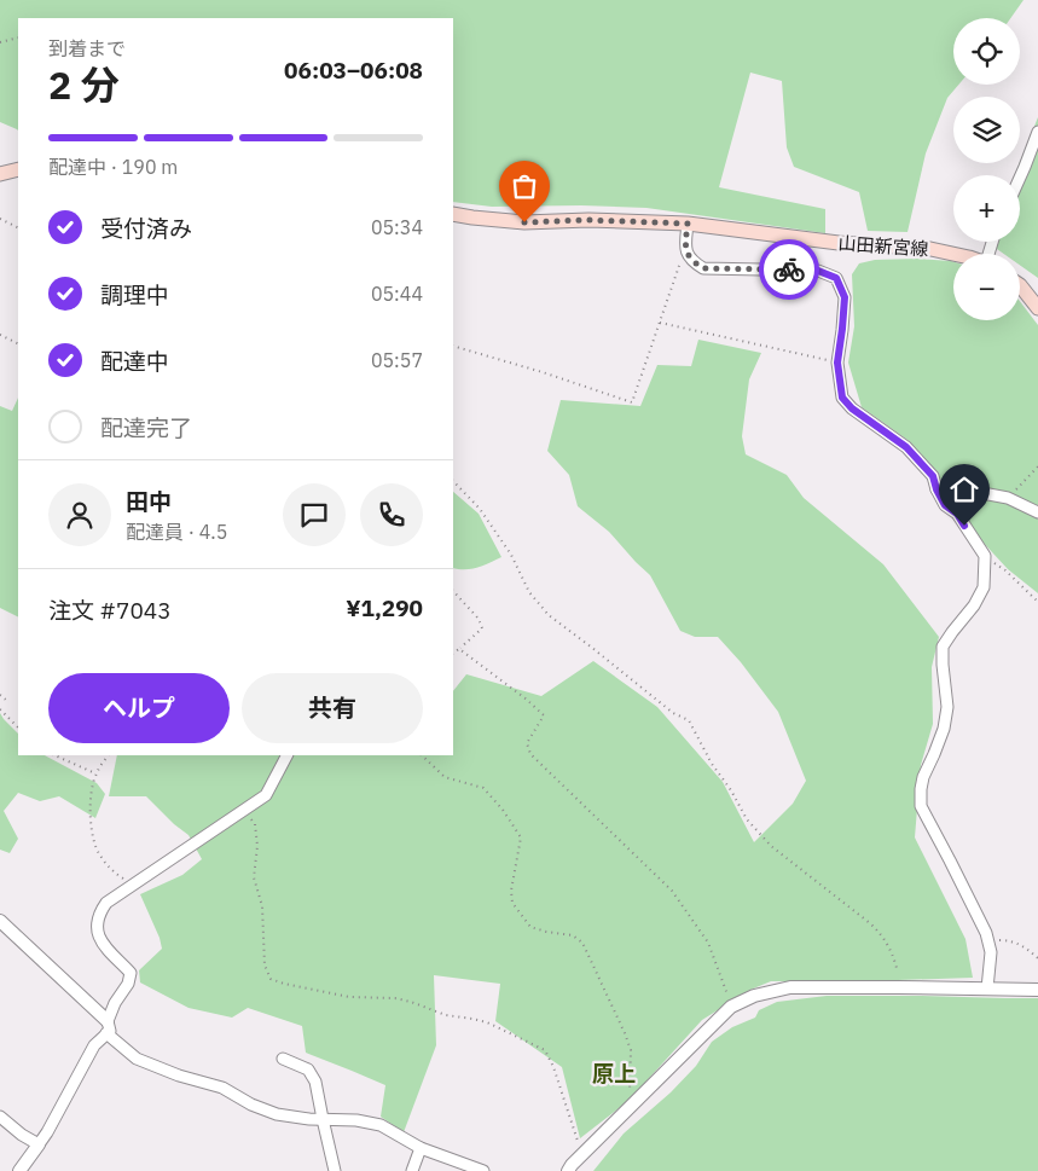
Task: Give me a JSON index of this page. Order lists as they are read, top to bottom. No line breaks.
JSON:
{"streets":{"main road":["山田新宮線"]},"districts":["原上"],"page":{"map_buttons":["+","−"],"heading":["2 分","到着まで","06:03–06:08"],"panel":["田中","配達員 · 4.5","注文 #7043","¥1,290"],"bar":"配達中 · 190 m","list":[["受付済み","05:34"],["調理中","05:44"],["配達中","05:57"],"配達完了"],"buttons":["ヘルプ","共有"]}}
